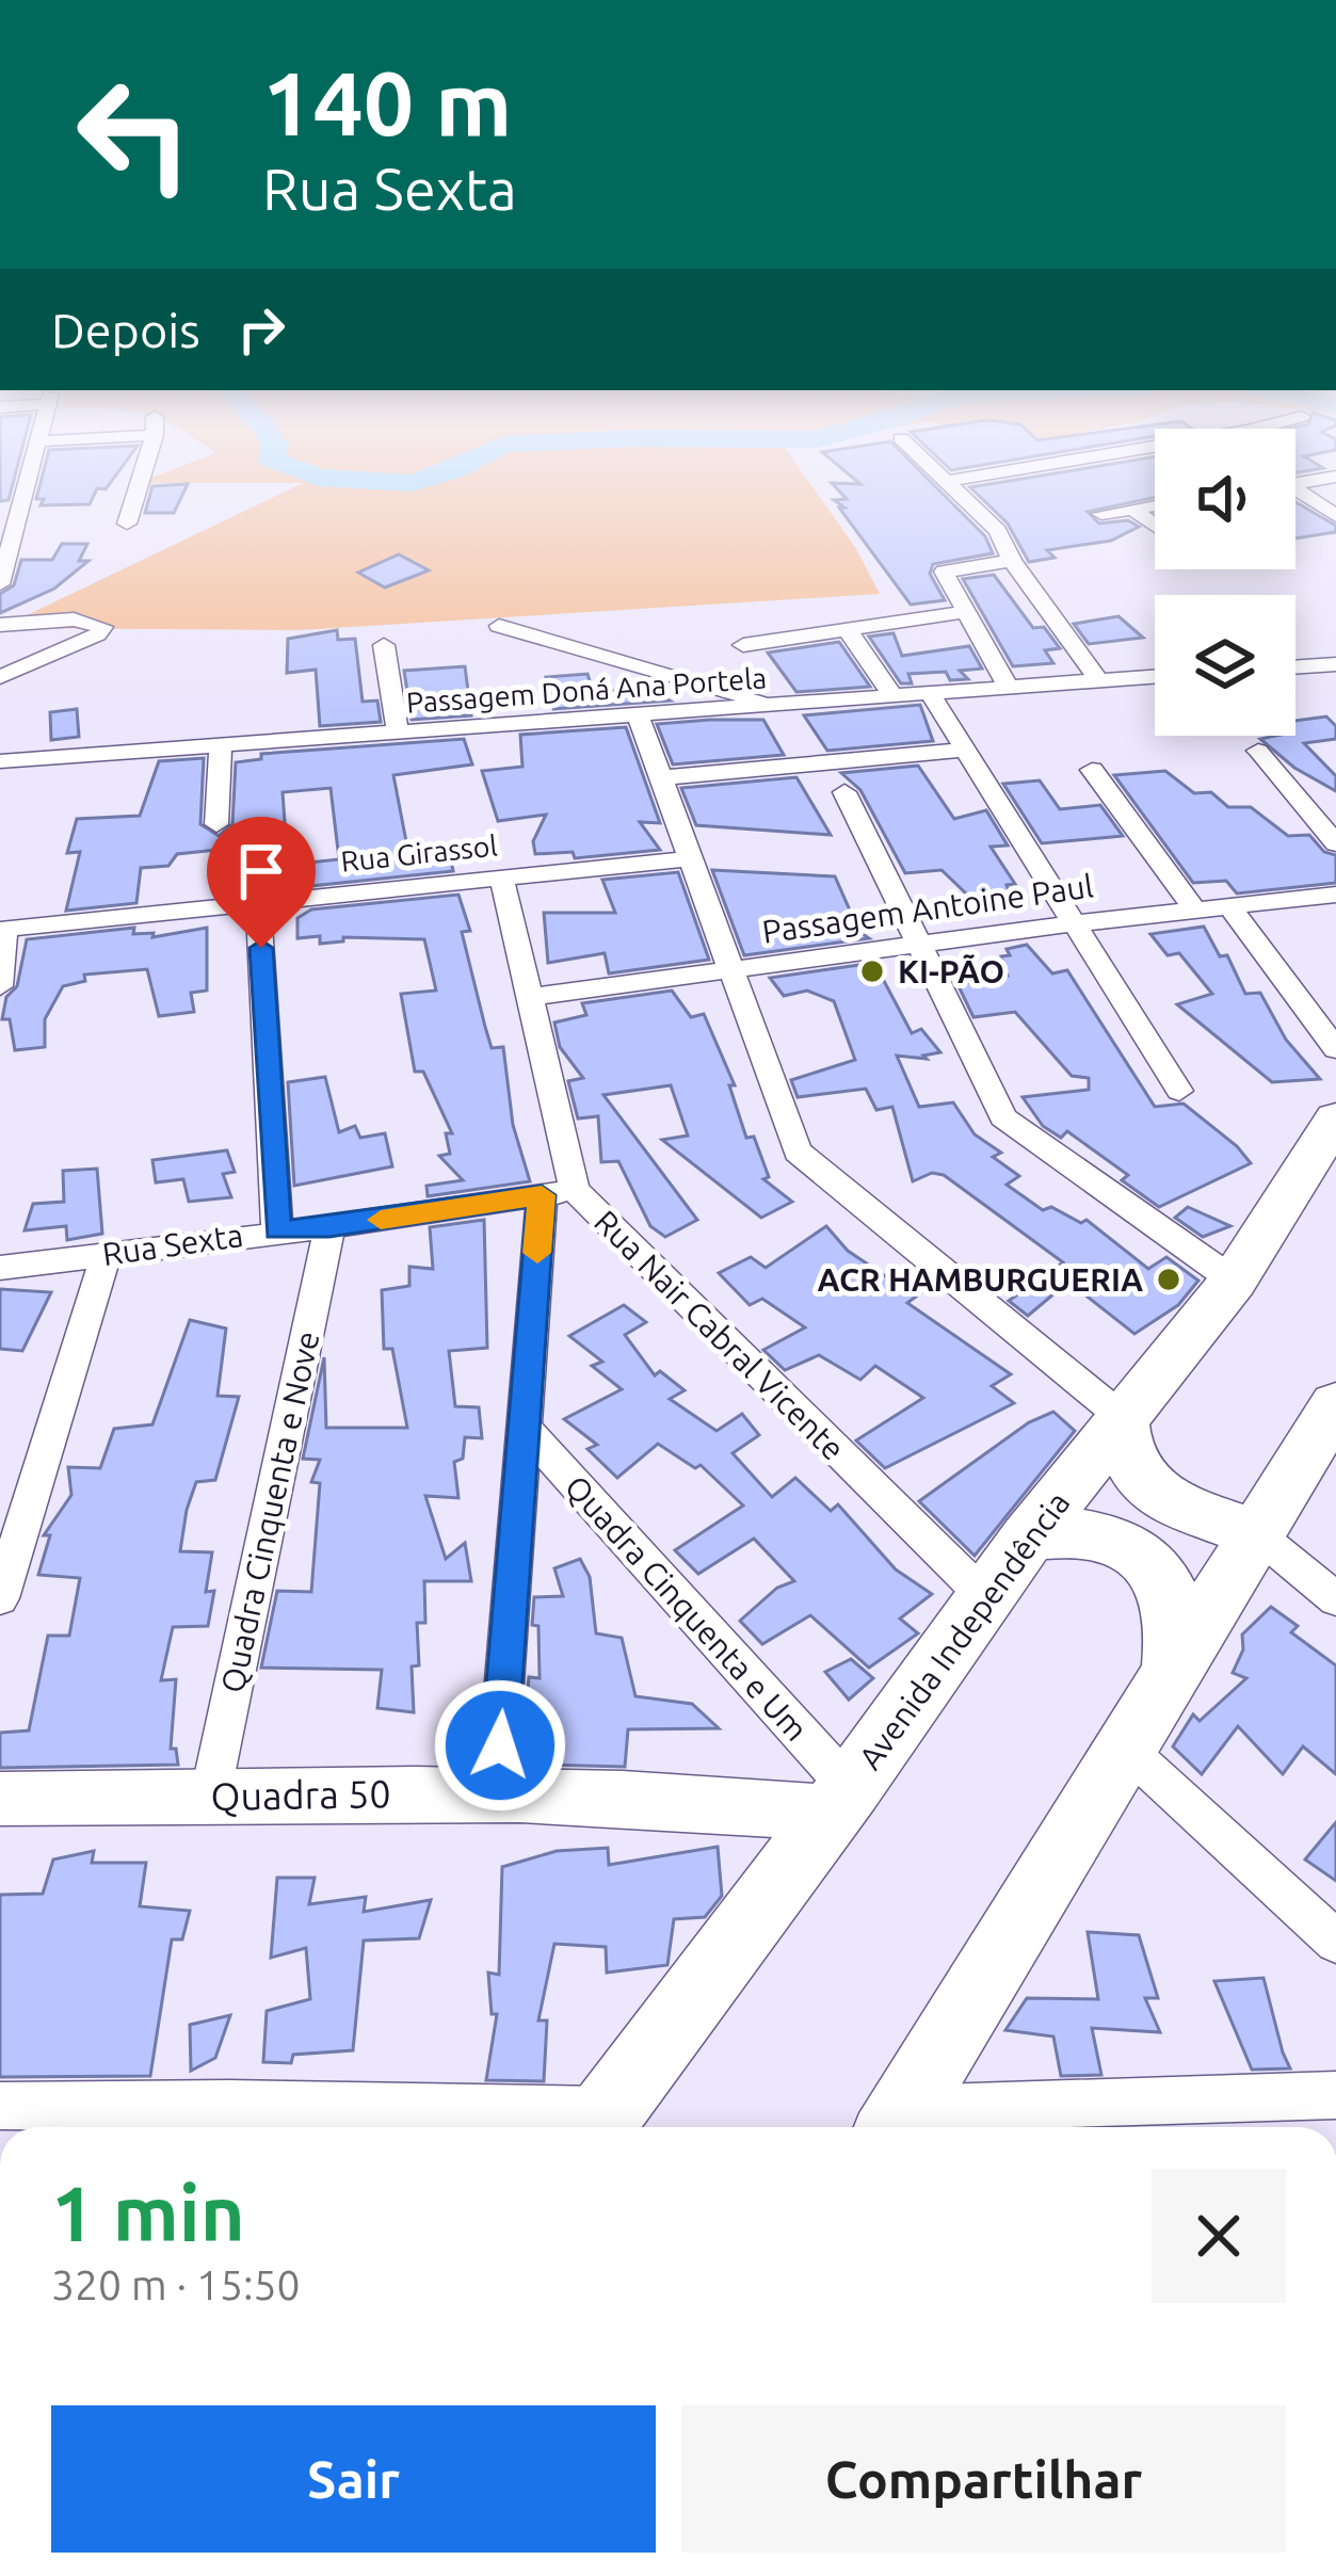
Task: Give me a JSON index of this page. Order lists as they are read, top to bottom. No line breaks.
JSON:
{"streets":{"main road":["Avenida Independência"],"street":["Passagem Doná Ana Portela","Rua Girassol","Passagem Antoine Paul","Rua Sexta","Rua Nair Cabral Vicente","Quadra Cinquenta e Nove","Quadra Cinquenta e Um","Quadra 50"]},"crossings":[["Rua Girassol","Rua Nair Cabral Vicente"],["Passagem Antoine Paul","Rua Nair Cabral Vicente"],["Rua Sexta","Rua Nair Cabral Vicente"],["Rua Sexta","Quadra Cinquenta e Nove"],["Rua Nair Cabral Vicente","Avenida Independência"],["Quadra Cinquenta e Nove","Quadra 50"],["Quadra Cinquenta e Um","Avenida Independência"],["Quadra Cinquenta e Um","Quadra 50"],["Avenida Independência","Quadra 50"]],"places":["KI-PÃO","ACR HAMBURGUERIA"],"page":{"turn":["140 m","Rua Sexta"],"then":"Depois","heading":["1 min","320 m · 15:50"],"buttons":["Sair","Compartilhar"]}}
